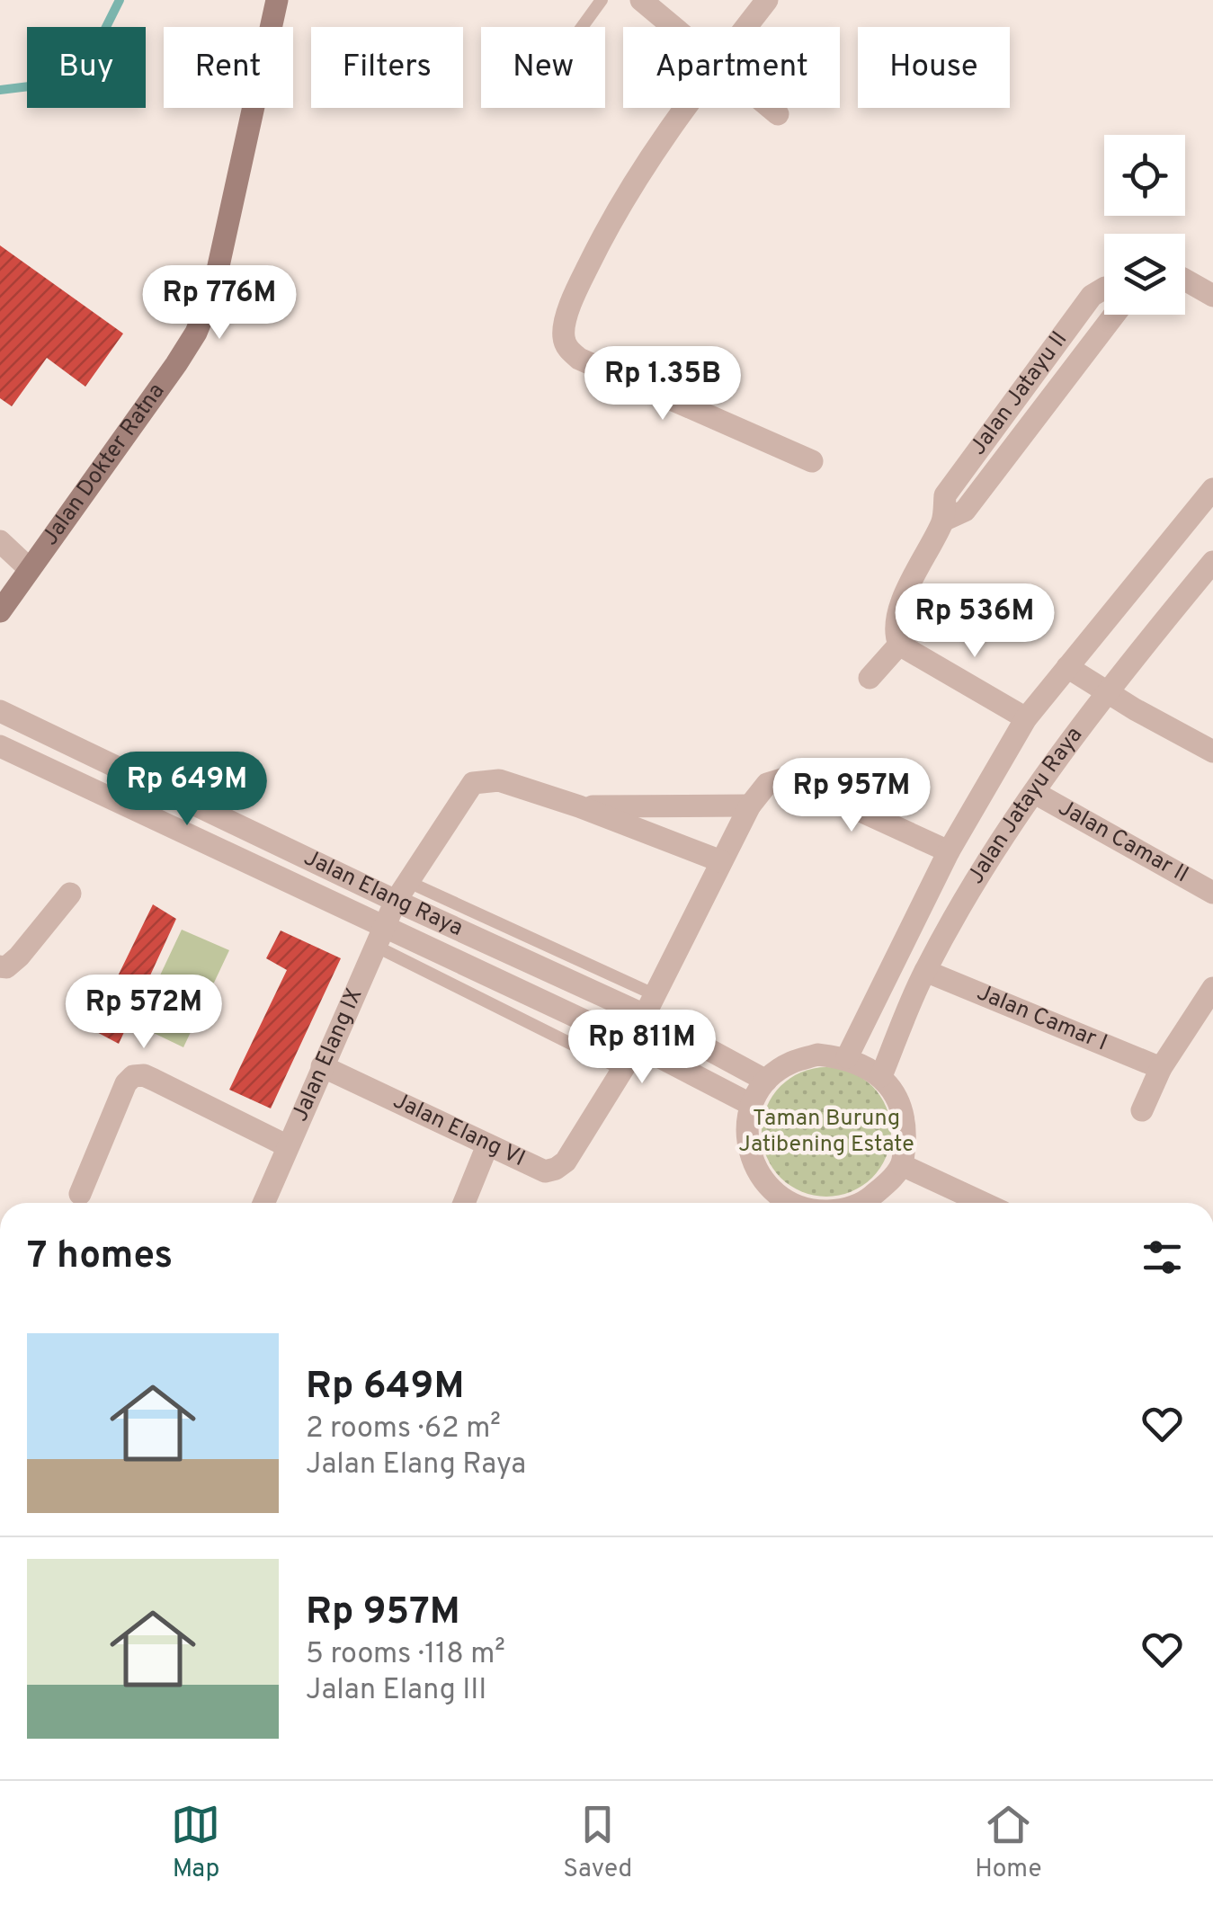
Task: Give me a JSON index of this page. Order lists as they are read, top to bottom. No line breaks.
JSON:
{"streets":{"street":["Jalan Jatayu II","Jalan Dokter Ratna","Jalan Jatayu Raya","Jalan Camar II","Jalan Elang Raya","Jalan Camar I","Jalan Elang IX","Jalan Elang VI"]},"crossings":[["Jalan Jatayu Raya","Jalan Camar II"],["Jalan Jatayu Raya","Jalan Camar I"],["Jalan Elang Raya","Jalan Elang IX"],["Jalan Elang Raya","Jalan Elang VI"],["Jalan Elang IX","Jalan Elang VI"]],"parks":["Taman Burung Jatibening Estate"],"page":{"chip":["Buy","Rent","Filters","New","Apartment","House"],"price":["Rp 776M","Rp 1.35B","Rp 536M","Rp 649M","Rp 957M","Rp 572M","Rp 811M"],"heading":"7 homes","list":[{"name":"Rp 649M","note":"2 rooms · 62 m² · Jalan Elang Raya"},{"name":"Rp 957M","note":"5 rooms · 118 m² · Jalan Elang III"}],"tabs":["Map","Saved","Home"]}}
